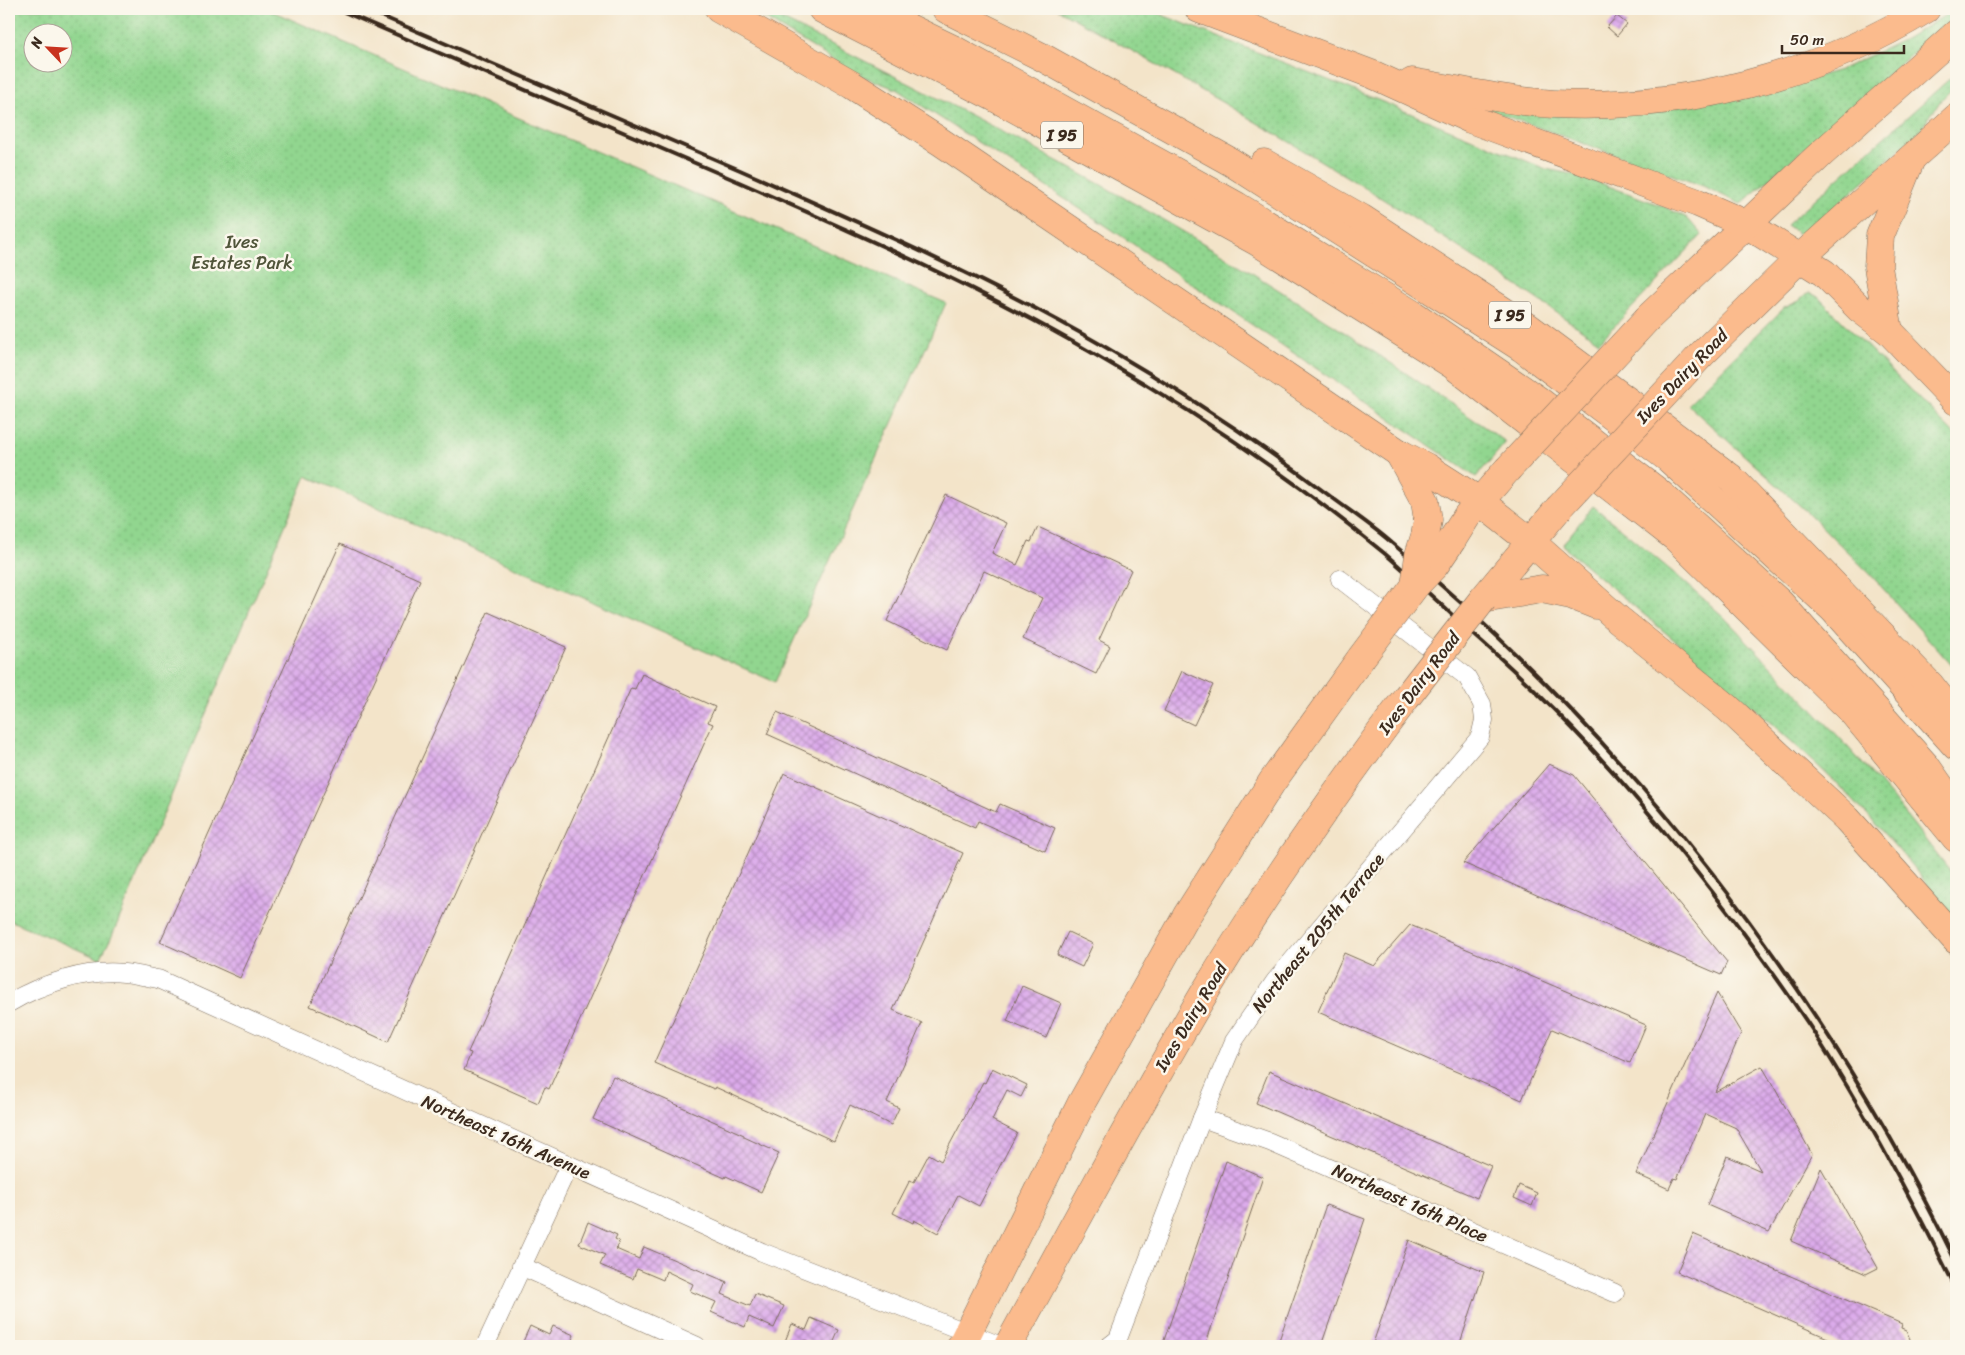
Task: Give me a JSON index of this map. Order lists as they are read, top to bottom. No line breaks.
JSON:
{"streets":{"main road":["I 95","Ives Dairy Road"],"street":["Northeast 205th Terrace","Northeast 16th Avenue","Northeast 16th Place"]},"crossings":[["Northeast 205th Terrace","Northeast 16th Place"]],"parks":["Ives Estates Park"],"scale_bar":"50 m","north":"top left"}
